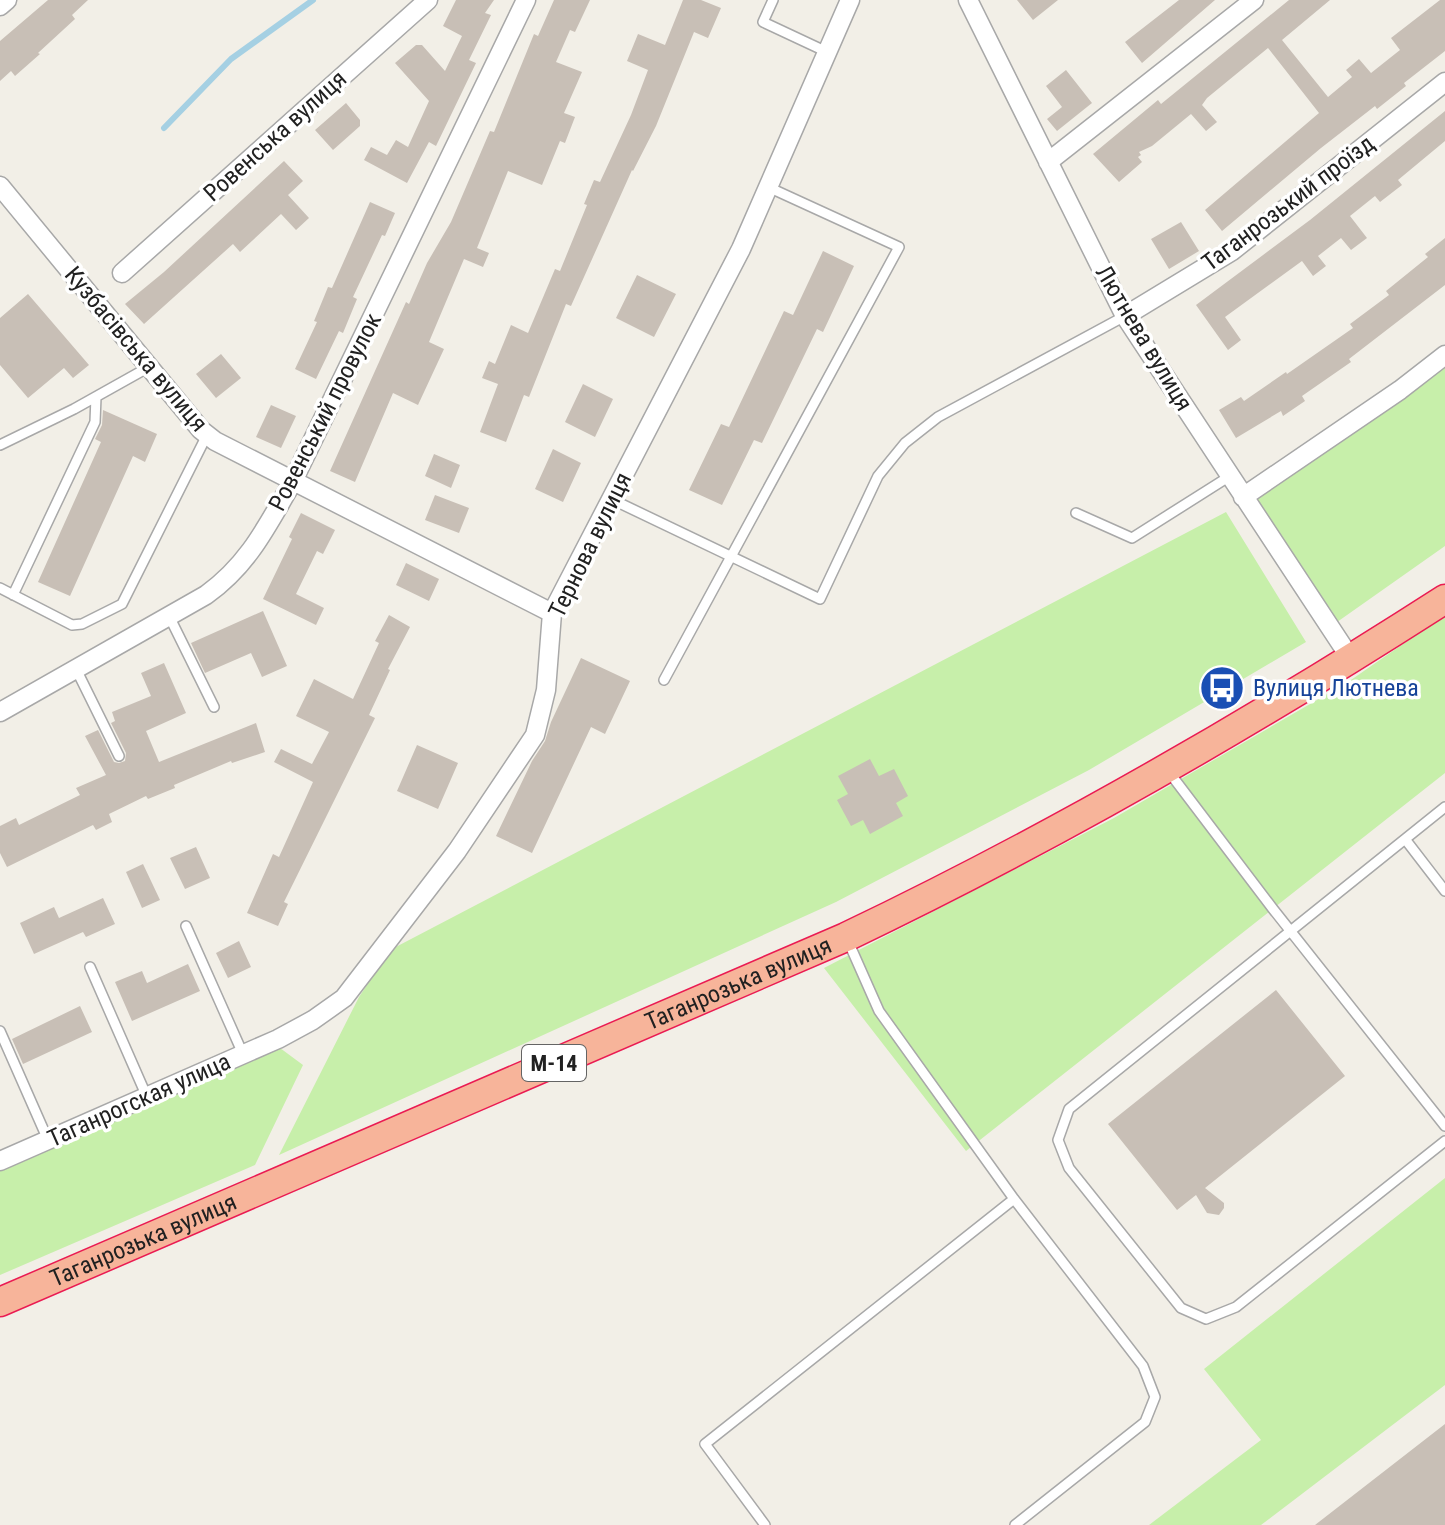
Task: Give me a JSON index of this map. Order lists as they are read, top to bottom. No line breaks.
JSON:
{"streets":{"highway":["Таганрозька вулиця","М-14"],"street":["Ровенська вулиця","Таганрозький проїзд","Лютнева вулиця","Кузбасівська вулиця","Ровенський провулок","Тернова вулиця","Таганрогская улица"]},"crossings":[["Таганрозький проїзд","Лютнева вулиця"],["Лютнева вулиця","Таганрозька вулиця"],["Кузбасівська вулиця","Ровенський провулок"],["Кузбасівська вулиця","Тернова вулиця"],["Тернова вулиця","Таганрогская улица"]],"places":{"bus stop":["Вулиця Лютнева"]}}
